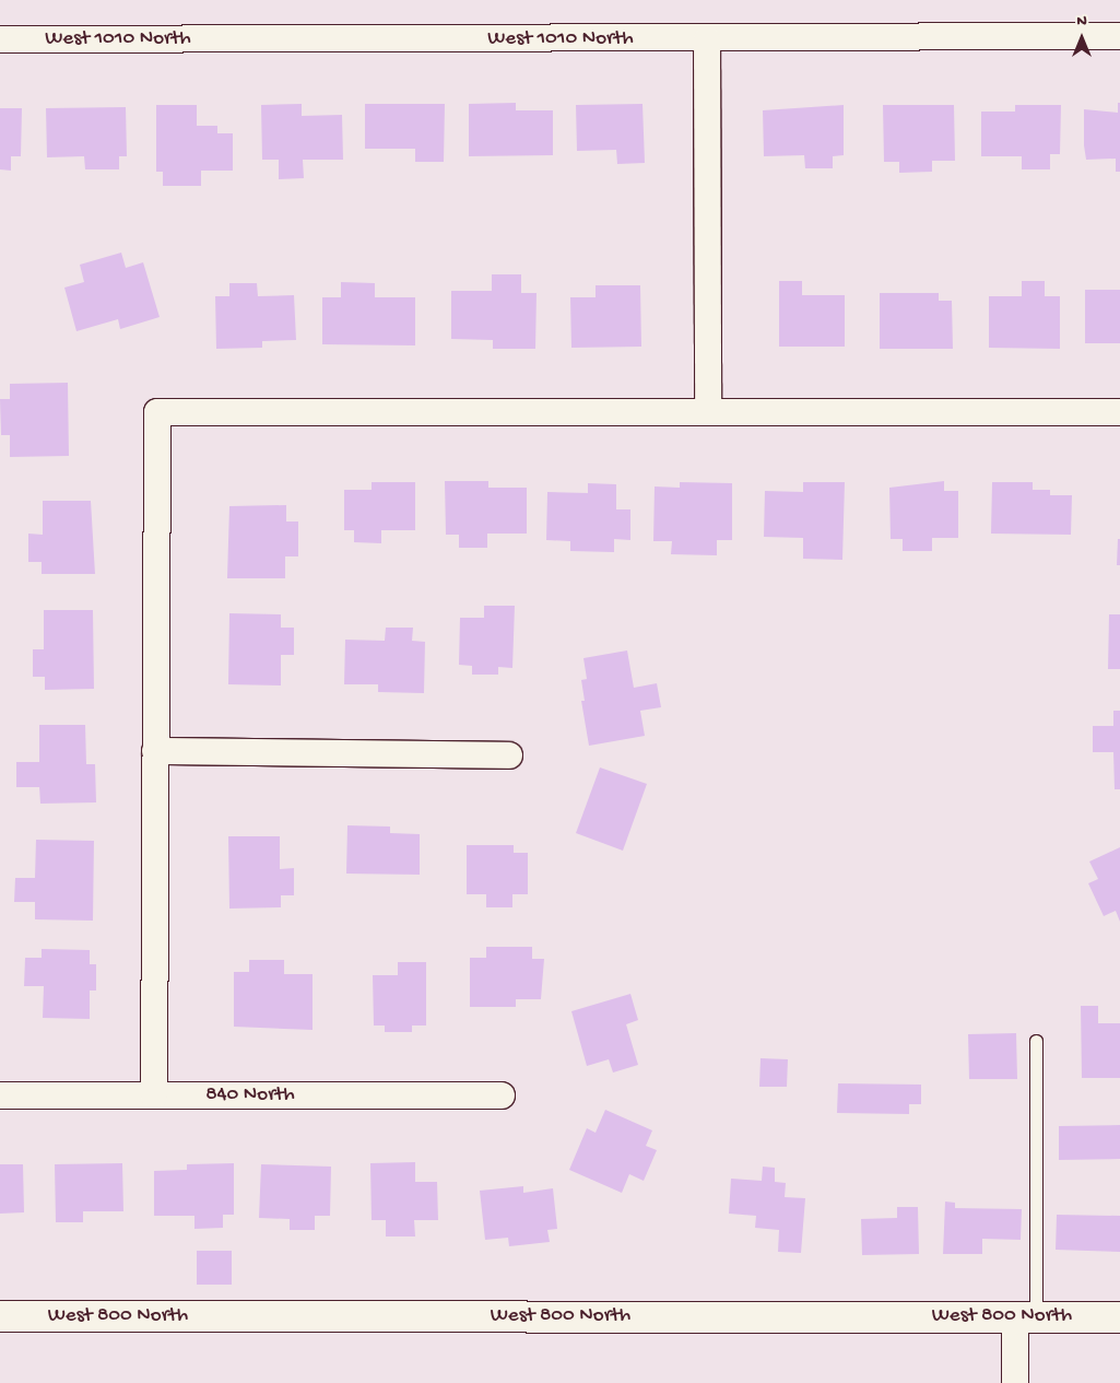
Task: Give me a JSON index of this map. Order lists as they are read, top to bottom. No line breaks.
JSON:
{"streets":{"street":["West 1010 North","840 North","West 800 North"]},"north":"top"}
